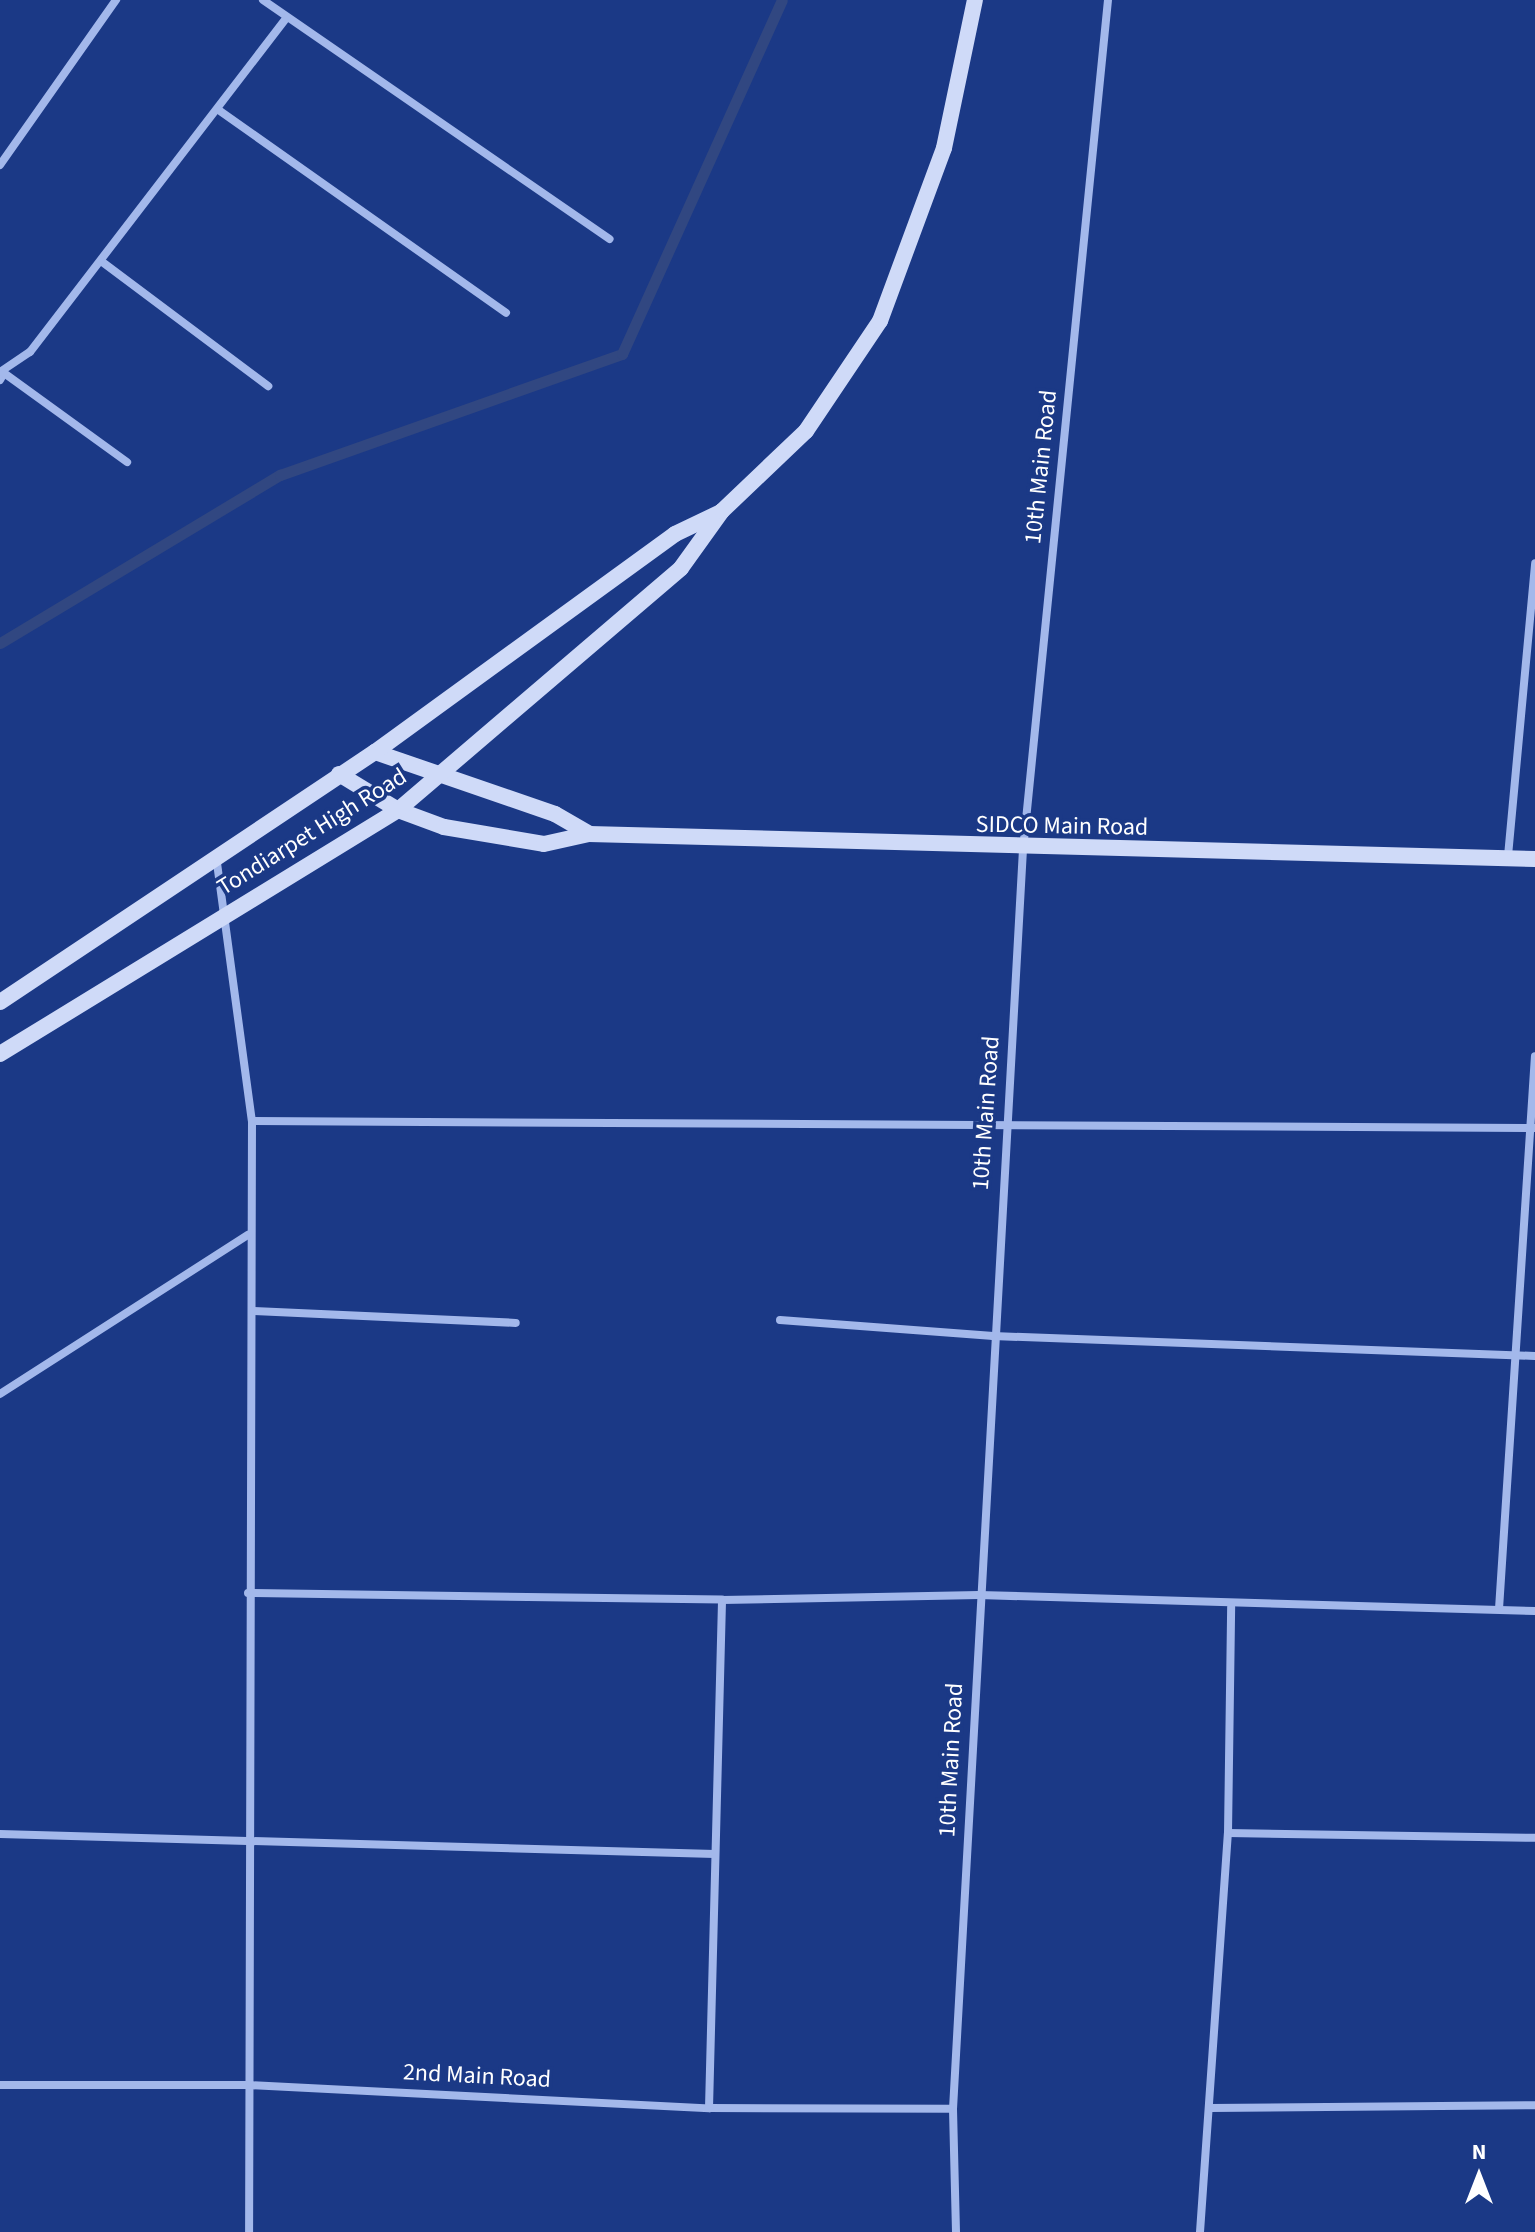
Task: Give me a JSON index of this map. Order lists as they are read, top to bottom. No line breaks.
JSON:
{"streets":{"main road":["SIDCO Main Road","Tondiarpet High Road"],"street":["10th Main Road","2nd Main Road"]},"crossings":[["10th Main Road","SIDCO Main Road"],["10th Main Road","2nd Main Road"],["SIDCO Main Road","Tondiarpet High Road"]],"north":"top"}
